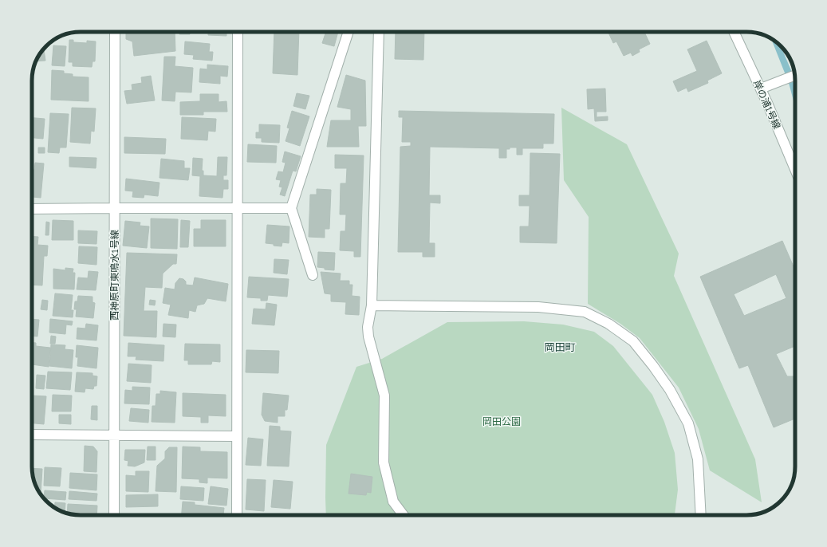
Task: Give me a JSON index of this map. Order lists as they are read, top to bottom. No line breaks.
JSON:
{"streets":{"street":["岸の浦1号線","西神原町東鳴水1号線"]},"districts":["岡田町"],"parks":["岡田公園"]}
